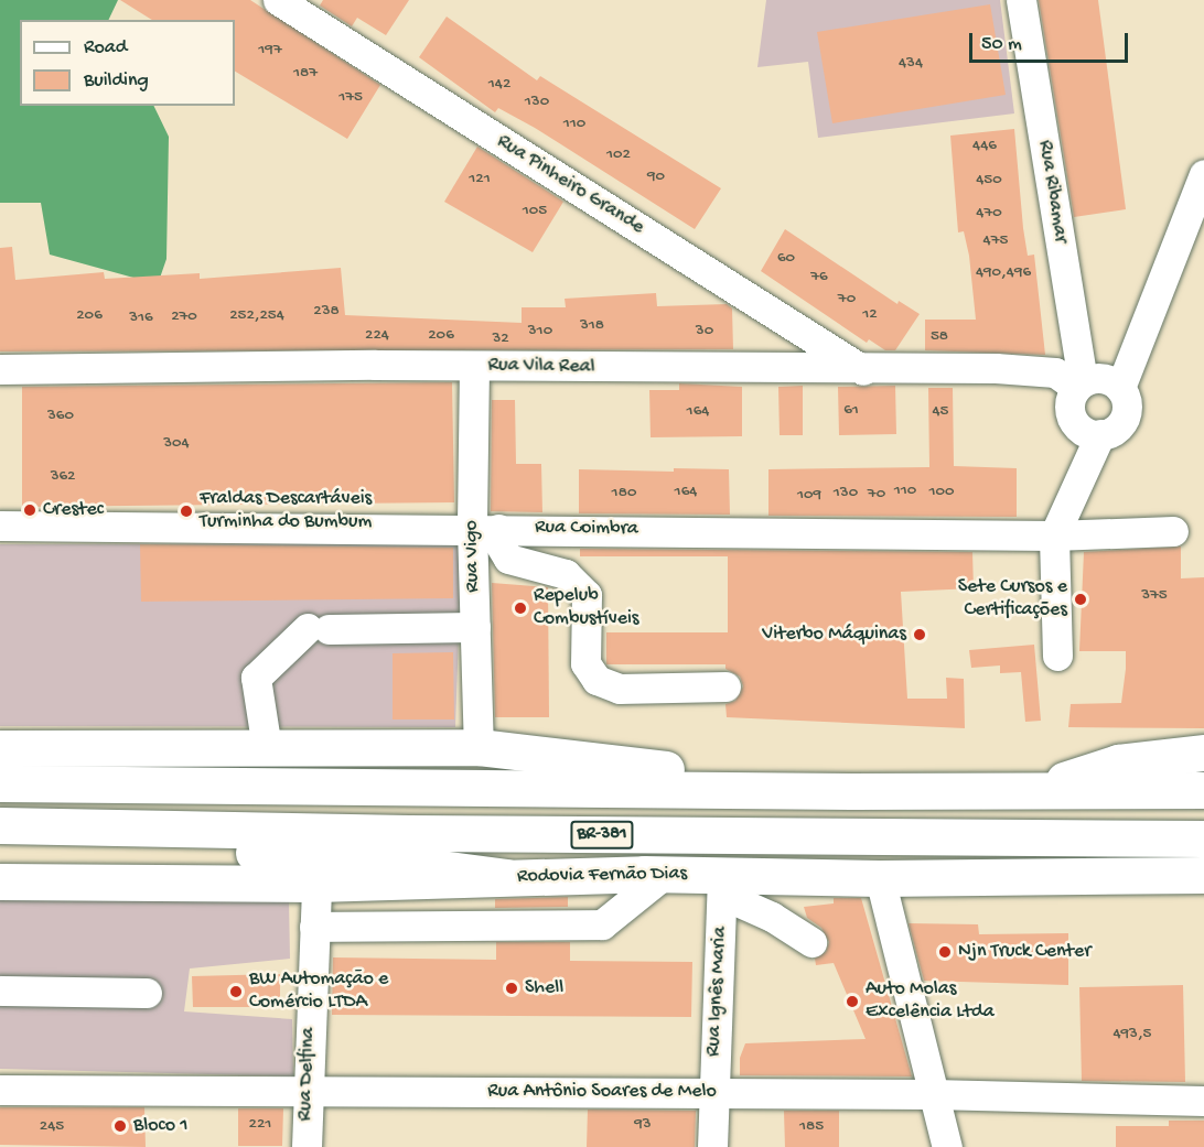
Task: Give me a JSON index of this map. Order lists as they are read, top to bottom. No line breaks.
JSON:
{"streets":{"main road":["BR-381","Rodovia Fernão Dias"],"street":["Rua Pinheiro Grande","Rua Ribamar","Rua Vila Real","Rua Coimbra","Rua Vigo","Rua Ignês Maria","Rua Delfina","Rua Antônio Soares de Melo"]},"crossings":[["Rua Pinheiro Grande","Rua Vila Real"],["Rua Ribamar","Rua Vila Real"],["Rua Vila Real","Rua Vigo"],["Rua Coimbra","Rua Vigo"],["Rodovia Fernão Dias","Rua Ignês Maria"],["Rodovia Fernão Dias","Rua Delfina"],["Rua Ignês Maria","Rua Antônio Soares de Melo"],["Rua Delfina","Rua Antônio Soares de Melo"]],"places":["Crestec","Fraldas Descartáveis Turminha do Bumbum","Sete Cursos e Certificações","Repelub Combustíveis","Viterbo Máquinas","Njn Truck Center","Shell","BW Automação e Comércio LTDA","Auto Molas Excelência Ltda","Bloco 1"],"house_numbers":["197","434","187","142","175","130","110","446","102","90","121","450","105","470","475","60","490,496","76","70","238","12","206","252,254","270","316","318","310","30","224","206","58","32","61","164","45","360","304","362","110","164","100","180","130","70","109","375","493,5","221","93","245","185"],"legend":["Road","Building"],"scale_bar":"50 m"}
